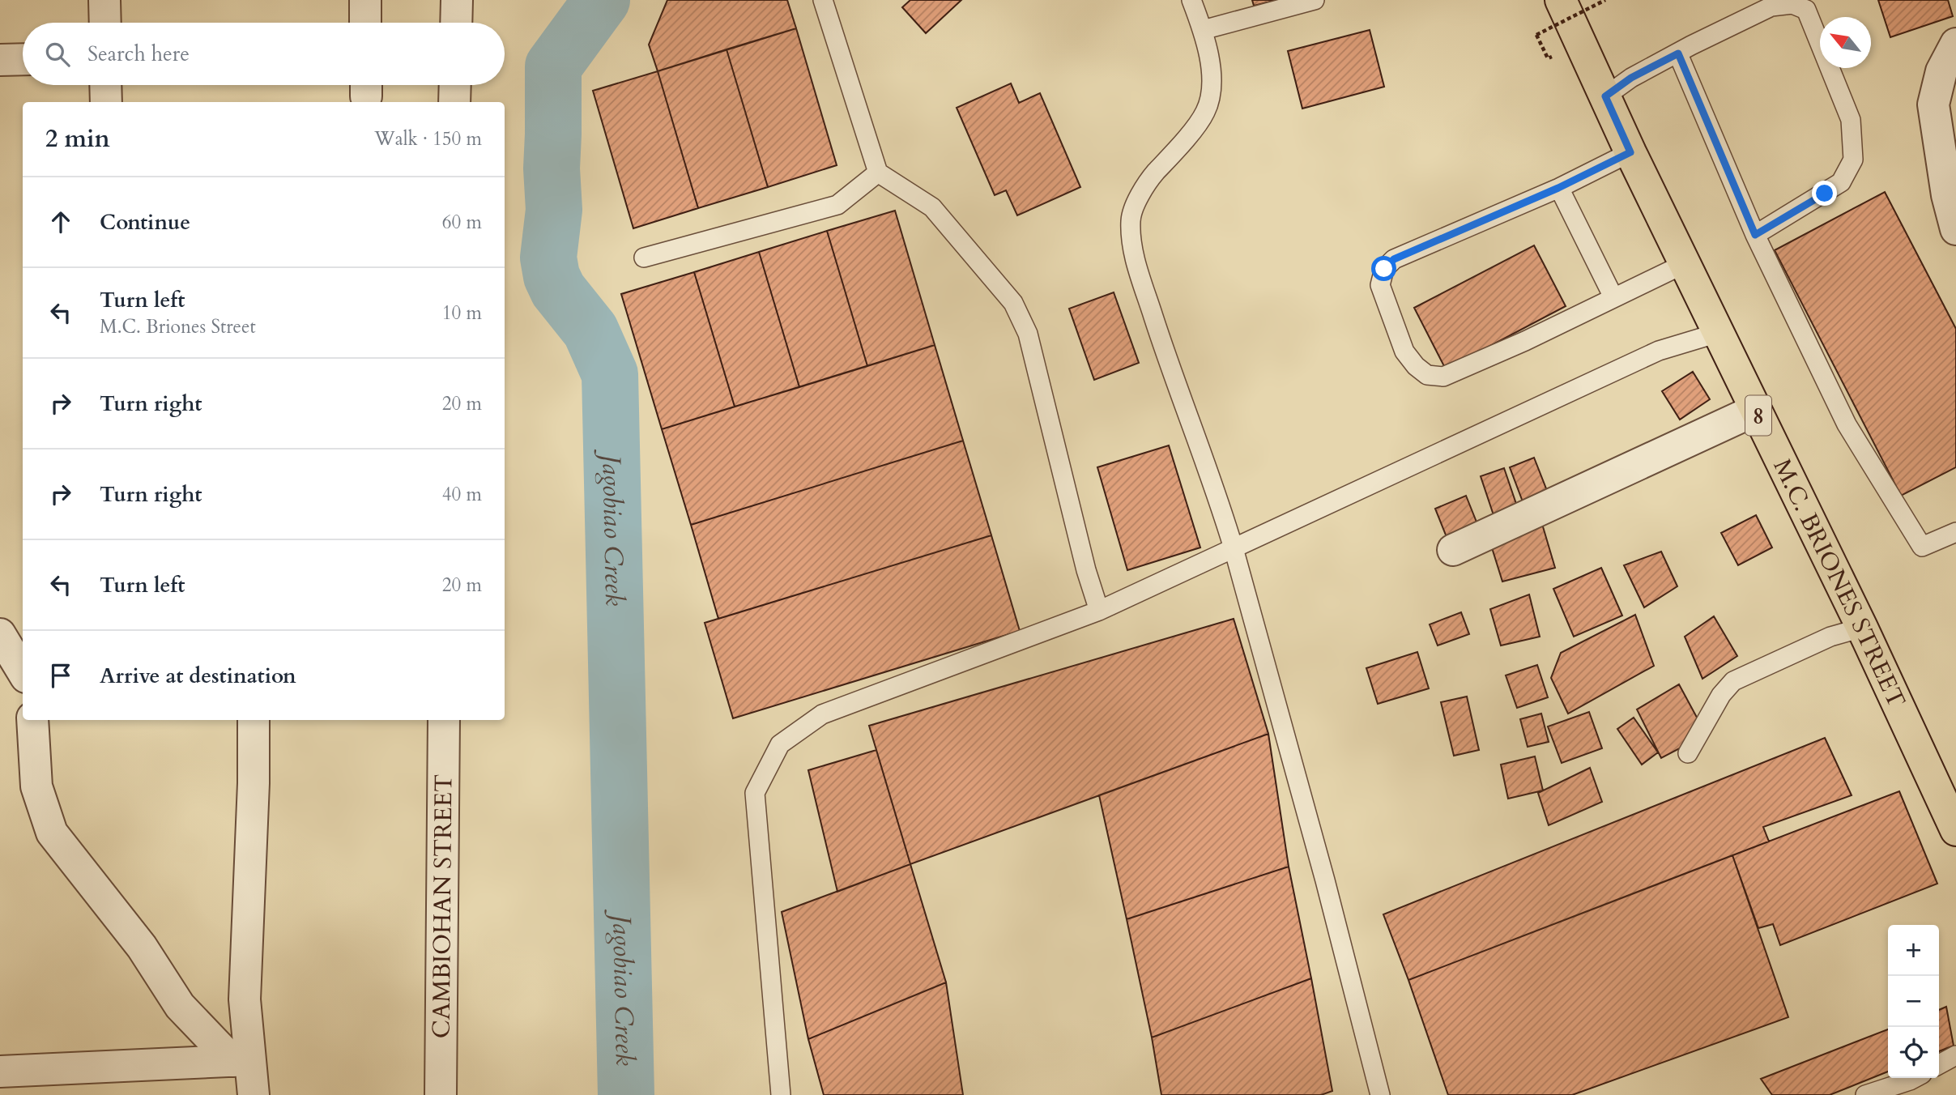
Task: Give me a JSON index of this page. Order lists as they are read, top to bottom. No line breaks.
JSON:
{"streets":{"main road":["8","M.C. BRIONES STREET"],"street":["CAMBIOHAN STREET"]},"water":["Jagobiao Creek"],"north":"top left","page":{"search":"Search here","heading":["2 min","Walk · 150 m"],"list":[["Continue","60 m"],["Turn left","M.C. Briones Street","10 m"],["Turn right","20 m"],["Turn right","40 m"],["Turn left","20 m"],"Arrive at destination"],"map_buttons":["+","−"]}}
